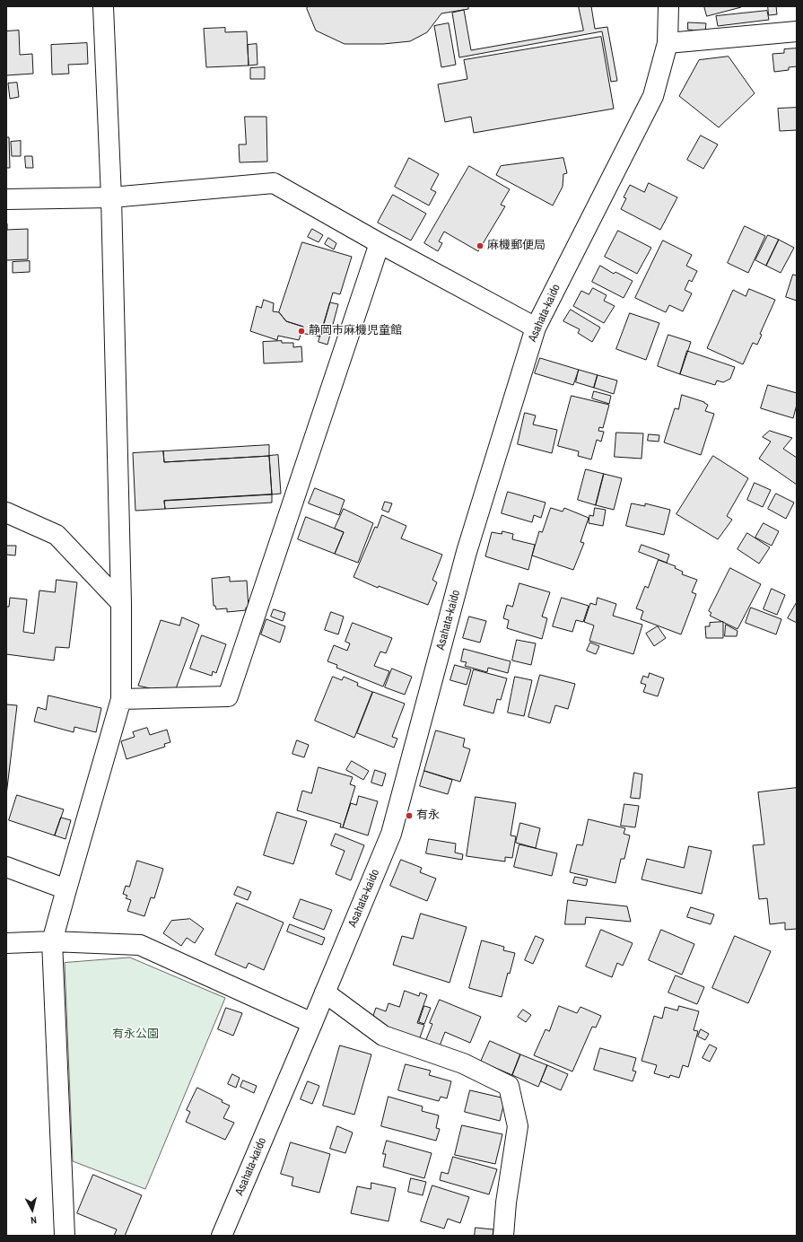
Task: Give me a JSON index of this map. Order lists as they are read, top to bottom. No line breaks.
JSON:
{"streets":{"street":["Asahata-kaido"]},"parks":["有永公園"],"places":["麻機郵便局","静岡市麻機児童館","有永"],"north":"bottom"}
